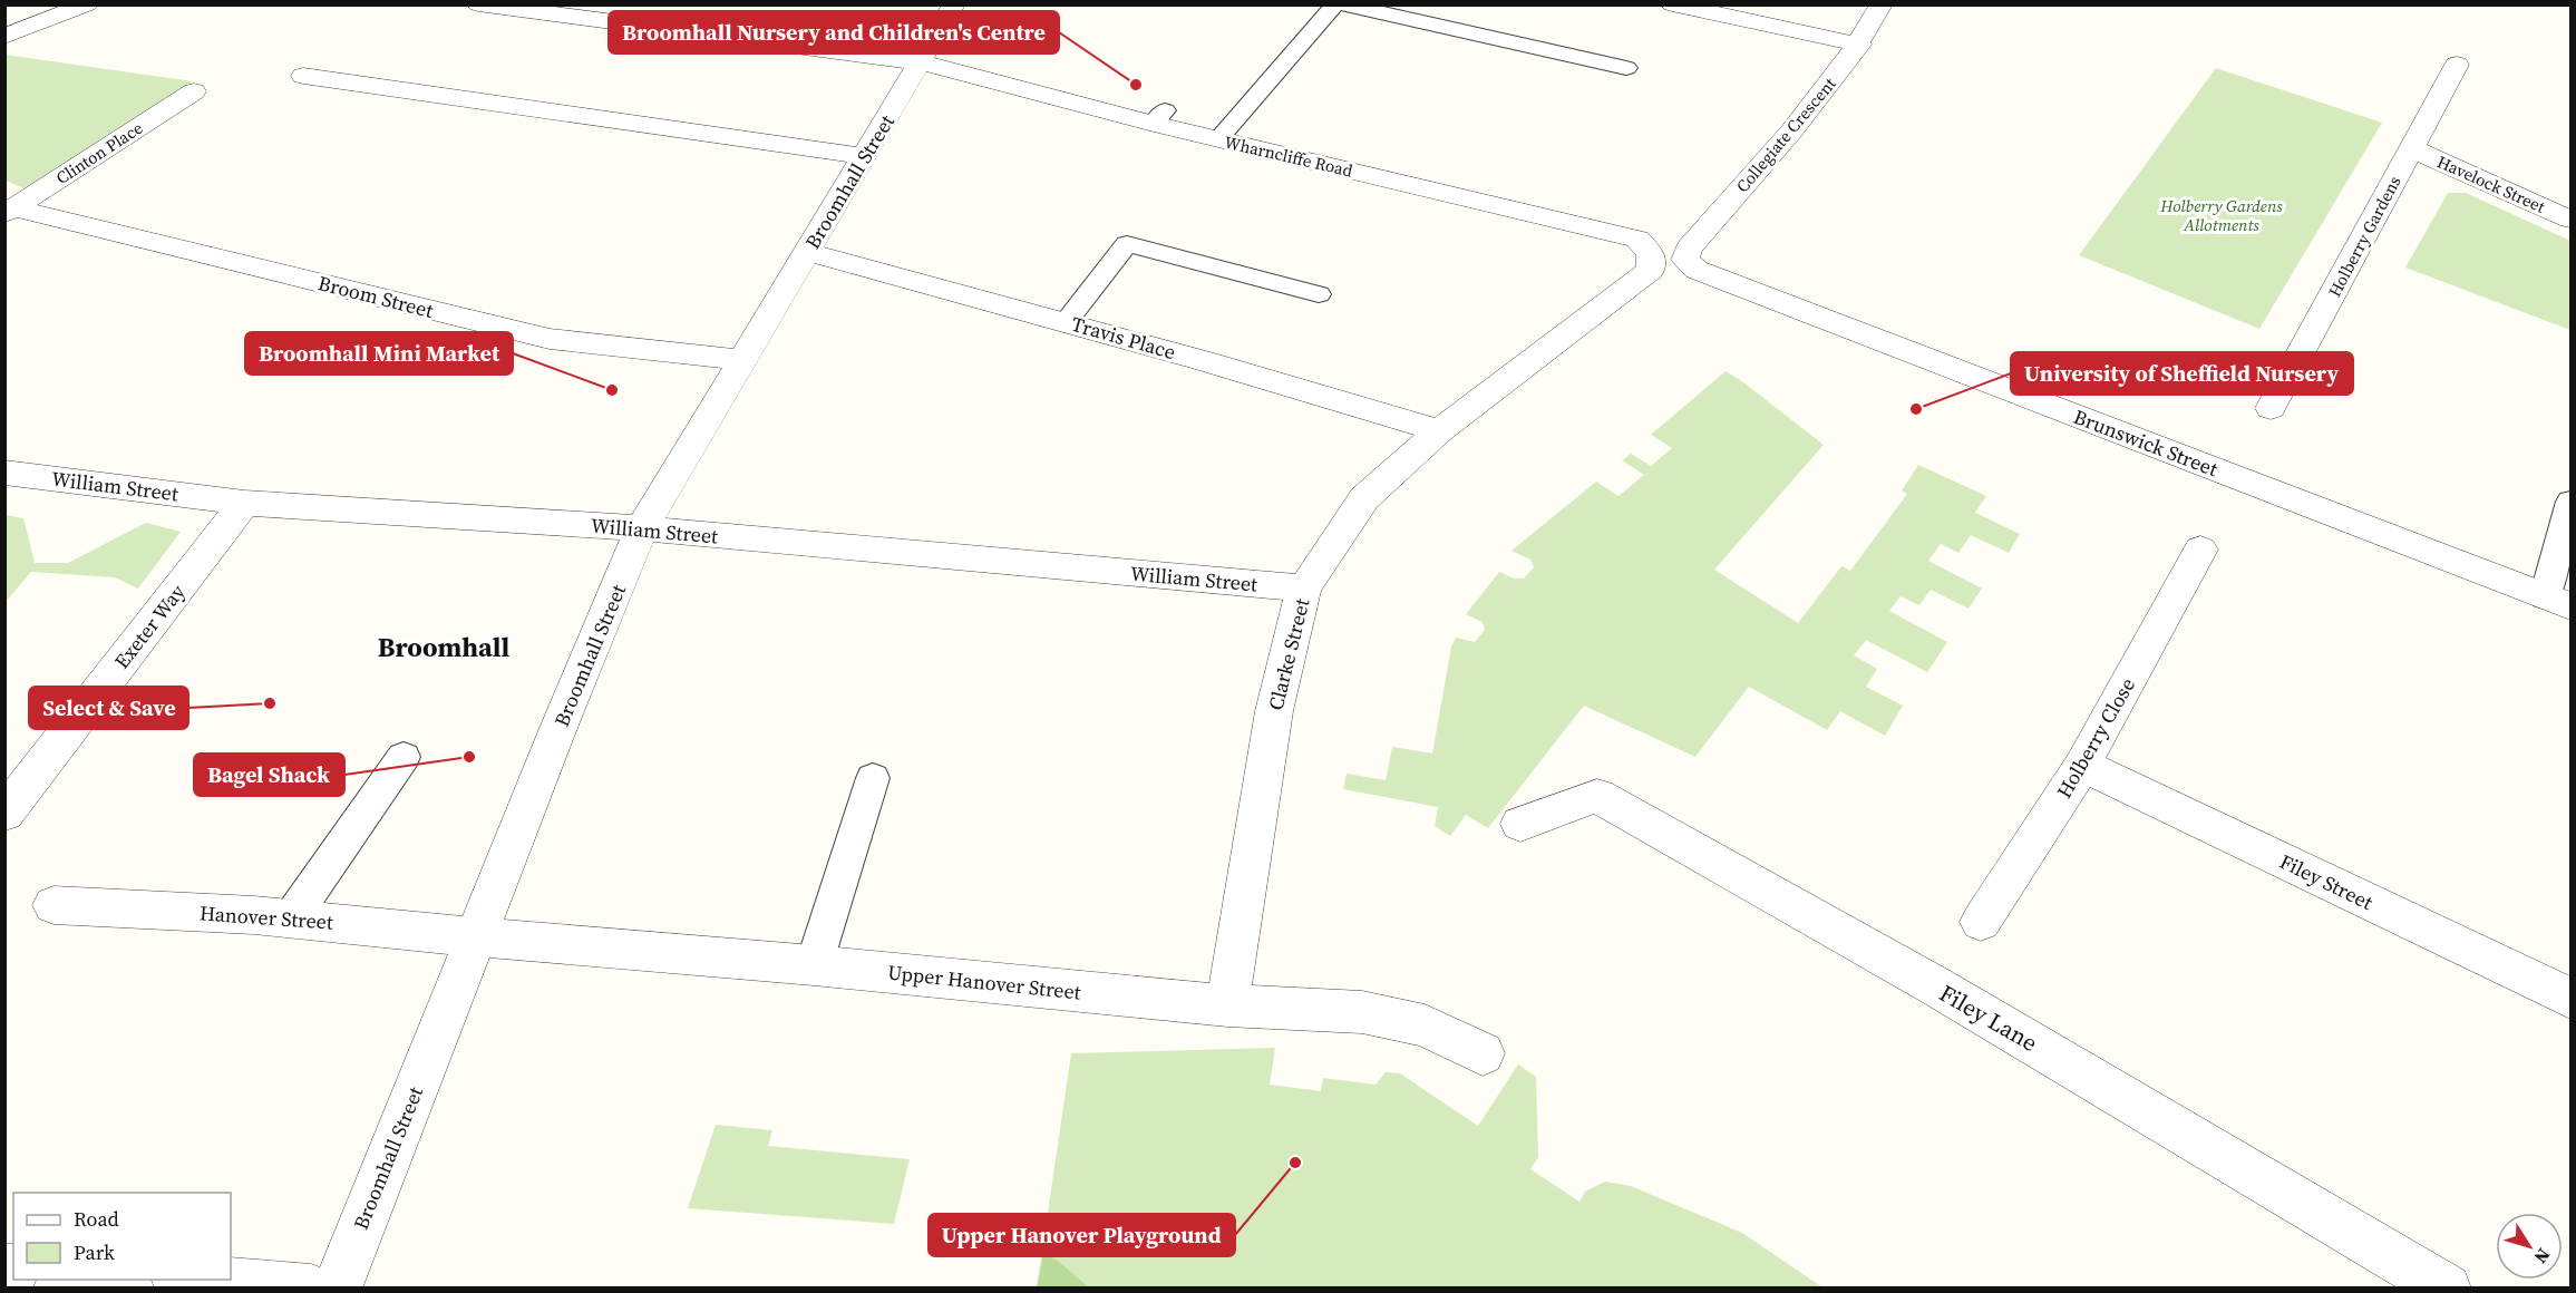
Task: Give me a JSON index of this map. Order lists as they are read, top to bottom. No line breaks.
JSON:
{"streets":{"street":["Collegiate Crescent","Clinton Place","Wharncliffe Road","Broomhall Street","Havelock Street","Holberry Gardens","Broom Street","Travis Place","Brunswick Street","William Street","Exeter Way","Clarke Street","Holberry Close","Filey Street","Hanover Street","Upper Hanover Street","Filey Lane"]},"crossings":[["Collegiate Crescent","Brunswick Street"],["Clinton Place","Broom Street"],["Wharncliffe Road","Broomhall Street"],["Wharncliffe Road","Clarke Street"],["Broomhall Street","Broom Street"],["Broomhall Street","Travis Place"],["Broomhall Street","William Street"],["Broomhall Street","Hanover Street"],["Broomhall Street","Upper Hanover Street"],["Havelock Street","Holberry Gardens"],["Travis Place","Clarke Street"],["William Street","Exeter Way"],["William Street","Clarke Street"],["Clarke Street","Upper Hanover Street"],["Holberry Close","Filey Street"],["Hanover Street","Upper Hanover Street"]],"districts":["Broomhall"],"parks":["Holberry Gardens Allotments"],"places":["Broomhall Nursery and Children's Centre","Broomhall Mini Market","University of Sheffield Nursery","Select & Save","Bagel Shack","Upper Hanover Playground"],"legend":["Road","Park"],"north":"bottom right"}
